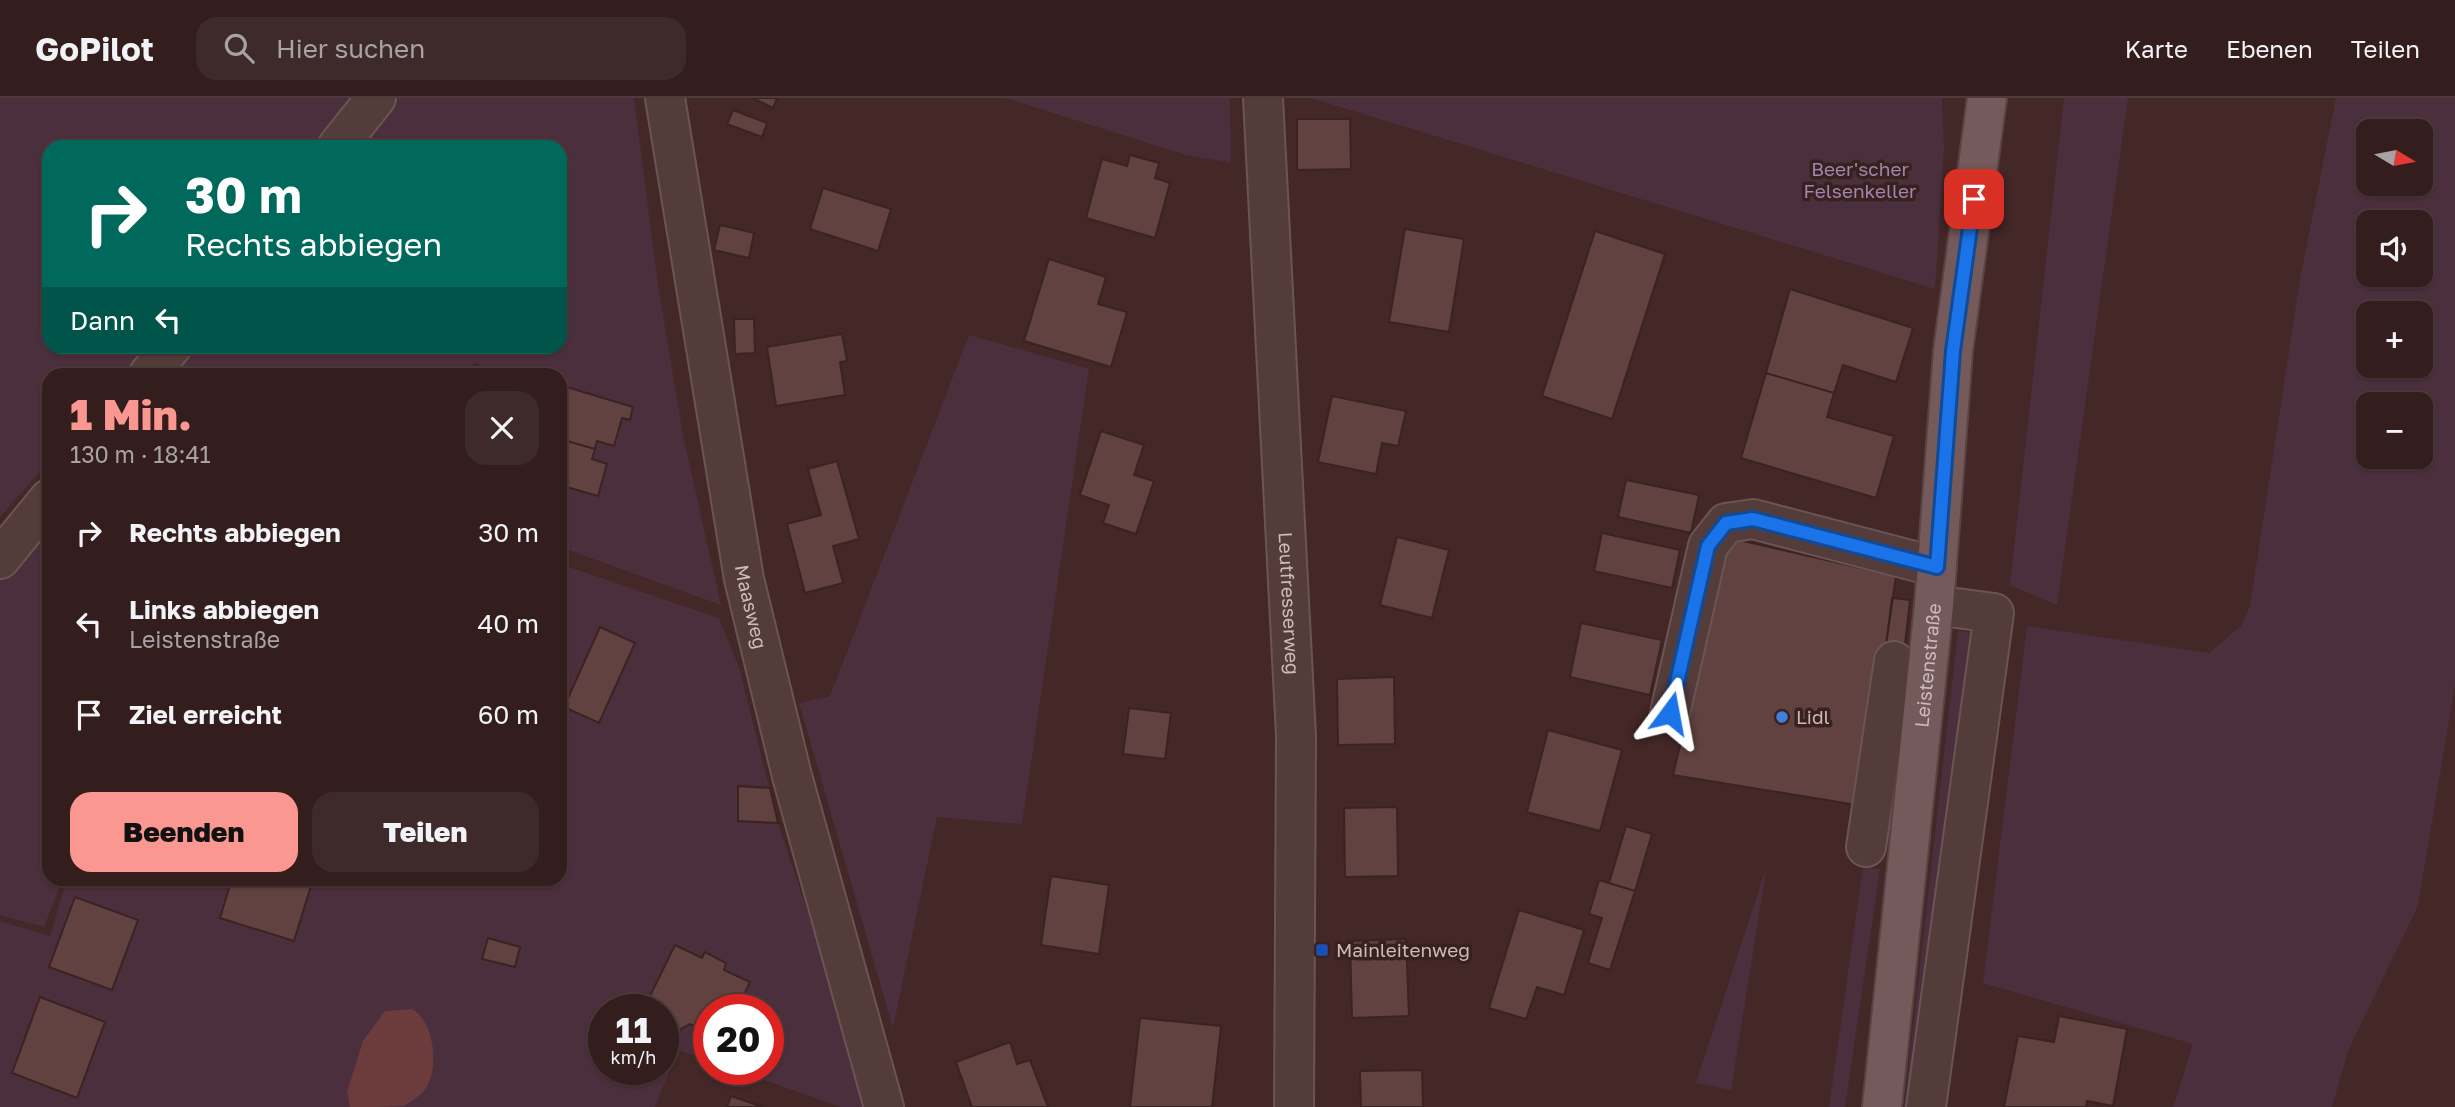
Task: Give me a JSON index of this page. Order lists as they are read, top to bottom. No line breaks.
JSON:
{"streets":{"main road":["Leistenstraße"],"street":["Leutfresserweg","Maasweg"]},"parks":["Beer'scher Felsenkeller"],"places":{"other":["Lidl"],"transit":["Mainleitenweg"]},"north":"right","page":{"header":"GoPilot","search":"Hier suchen","nav":["Karte","Ebenen","Teilen"],"map_buttons":["+","−"],"turn":["30 m","Rechts abbiegen"],"then":"Dann","heading":["1 Min.","130 m · 18:41"],"list":[{"name":"Rechts abbiegen","value":"30 m"},{"name":"Links abbiegen","note":"Leistenstraße","value":"40 m"},{"name":"Ziel erreicht","value":"60 m"}],"buttons":["Beenden","Teilen"],"speed":"11 km/h","limit":"20"}}
